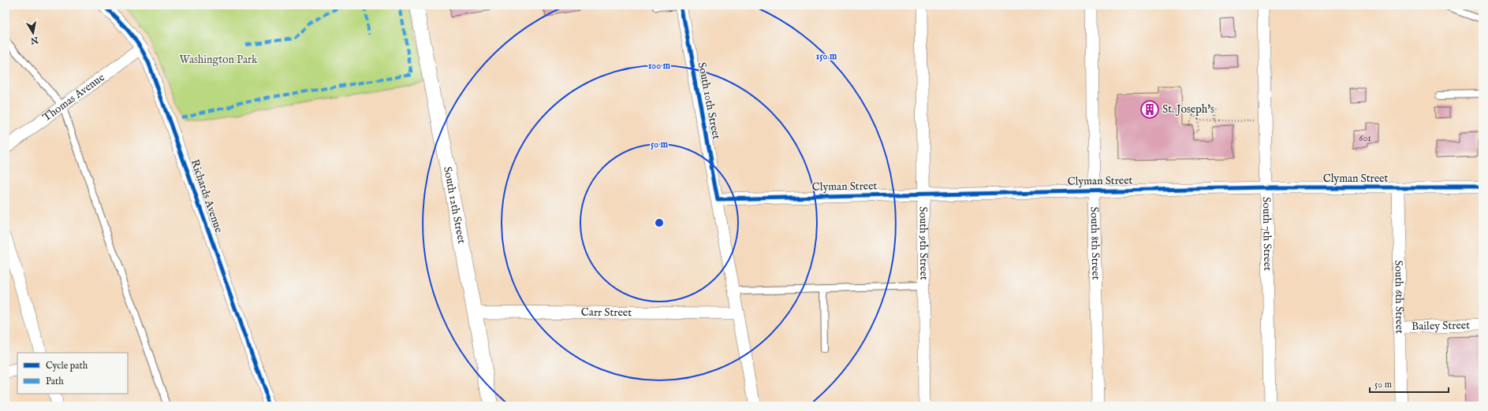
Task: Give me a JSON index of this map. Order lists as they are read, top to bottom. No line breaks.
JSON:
{"streets":{"street":["Thomas Avenue","South 10th Street","Clyman Street","Richards Avenue","South 12th Street","South 7th Street","South 9th Street","South 8th Street","South 6th Street","Carr Street","Bailey Street"]},"crossings":[["Thomas Avenue","Richards Avenue"],["South 10th Street","Clyman Street"],["South 10th Street","Carr Street"],["Clyman Street","South 7th Street"],["Clyman Street","South 9th Street"],["Clyman Street","South 8th Street"],["Clyman Street","South 6th Street"],["South 12th Street","Carr Street"],["South 6th Street","Bailey Street"]],"parks":["Washington Park"],"places":{"building":["St. Joseph's"]},"house_numbers":["601"],"legend":["Cycle path","Path"],"scale_bar":"50 m","north":"bottom","rings":["150 m","100 m","50 m"]}
